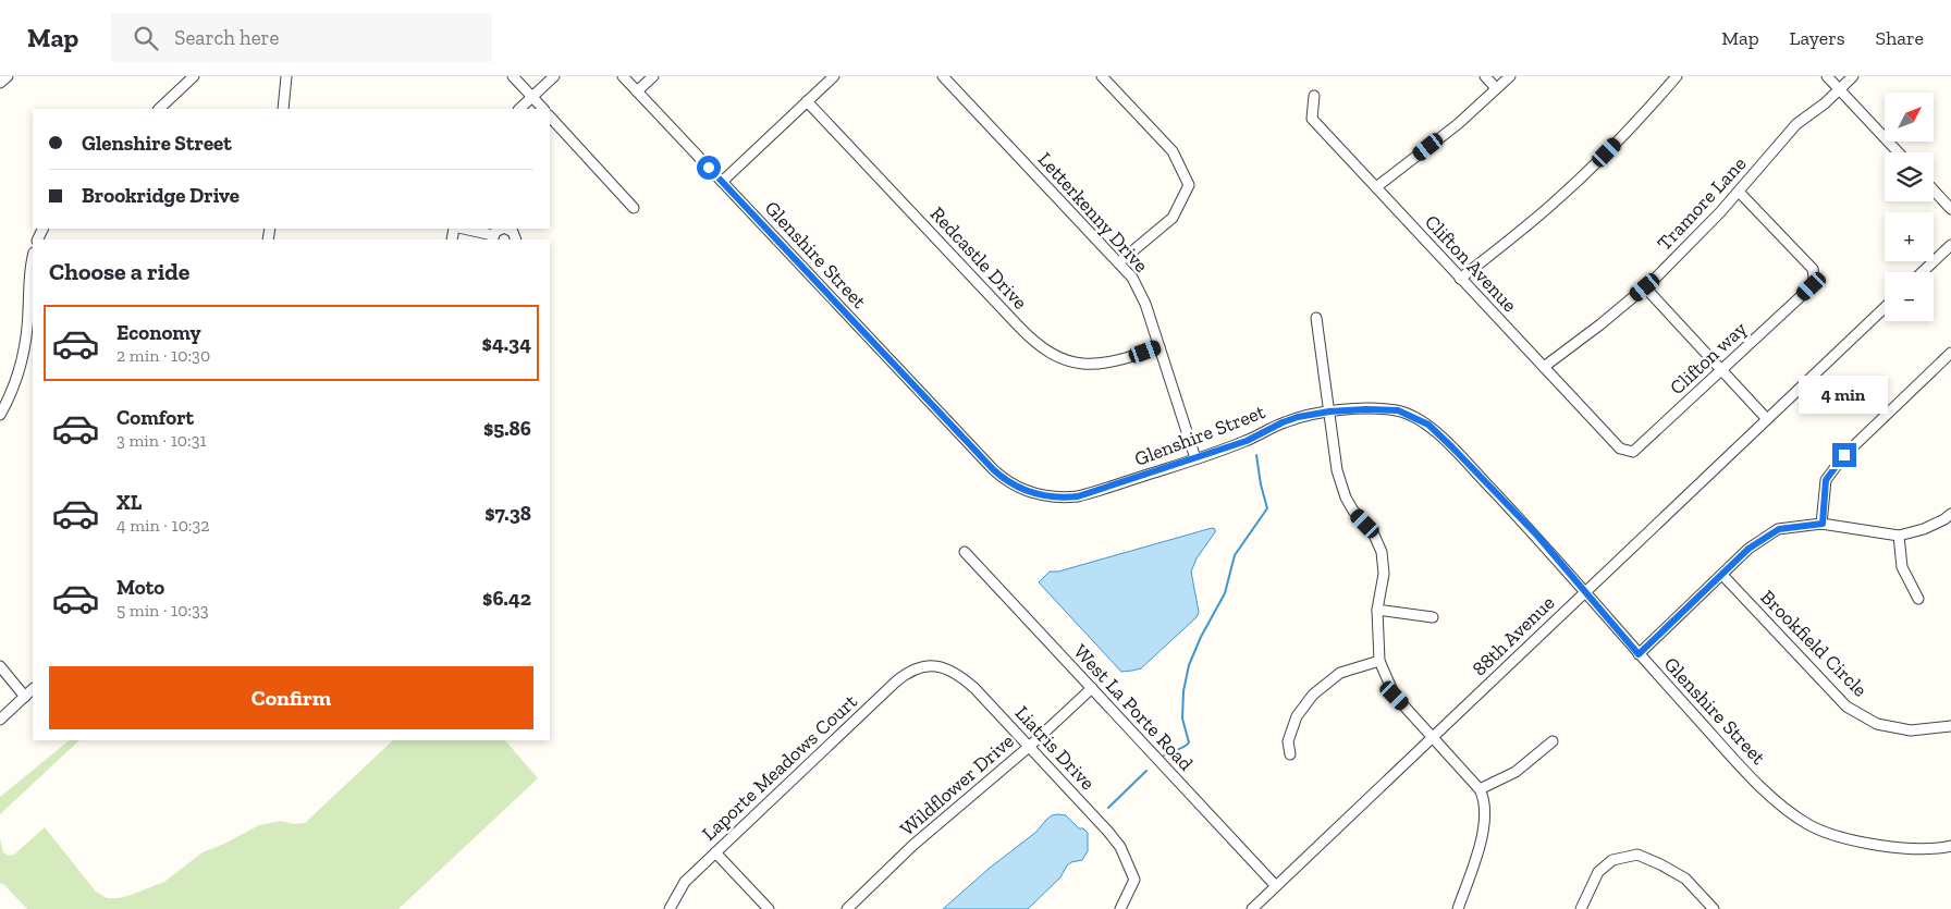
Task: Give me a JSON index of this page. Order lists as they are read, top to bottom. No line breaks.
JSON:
{"streets":{"street":["Tramore Lane","Letterkenny Drive","Glenshire Street","Redcastle Drive","Clifton Avenue","Clifton way","88th Avenue","Brookfield Circle","West La Porte Road","Liatris Drive","Laporte Meadows Court","Wildflower Drive"]},"crossings":[["Tramore Lane","Clifton Avenue"],["Tramore Lane","Clifton way"],["Letterkenny Drive","Glenshire Street"],["Letterkenny Drive","Redcastle Drive"],["Glenshire Street","88th Avenue"],["Clifton Avenue","Clifton way"],["88th Avenue","West La Porte Road"],["West La Porte Road","Wildflower Drive"],["Liatris Drive","Laporte Meadows Court"],["Liatris Drive","Wildflower Drive"]],"north":"top right","page":{"header":"Map","search":"Search here","nav":["Map","Layers","Share"],"map_buttons":["+","−"],"banner":["Glenshire Street","Brookridge Drive"],"heading":"Choose a ride","list":[{"name":"Economy","note":"2 min · 10:30","value":"$4.34"},{"name":"Comfort","note":"3 min · 10:31","value":"$5.86"},{"name":"XL","note":"4 min · 10:32","value":"$7.38"},{"name":"Moto","note":"5 min · 10:33","value":"$6.42"}],"bubble":"4 min","buttons":"Confirm"}}
